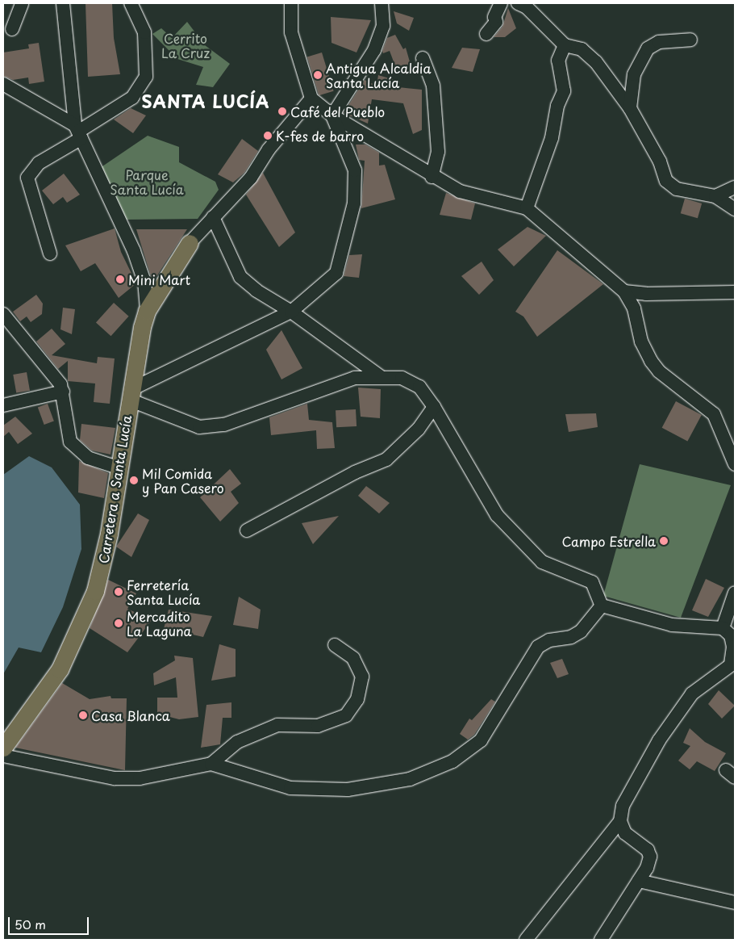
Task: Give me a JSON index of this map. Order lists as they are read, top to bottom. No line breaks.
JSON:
{"streets":{"main road":["Carretera a Santa Lucía"]},"districts":["SANTA LUCÍA"],"parks":["Cerrito La Cruz","Parque Santa Lucía"],"places":["Antigua Alcaldia Santa Lucía","Café del Pueblo","K-fes de barro","Mini Mart","Mil Comida y Pan Casero","Campo Estrella","Ferretería Santa Lucía","Mercadito La Laguna","Casa Blanca"],"scale_bar":"50 m"}
